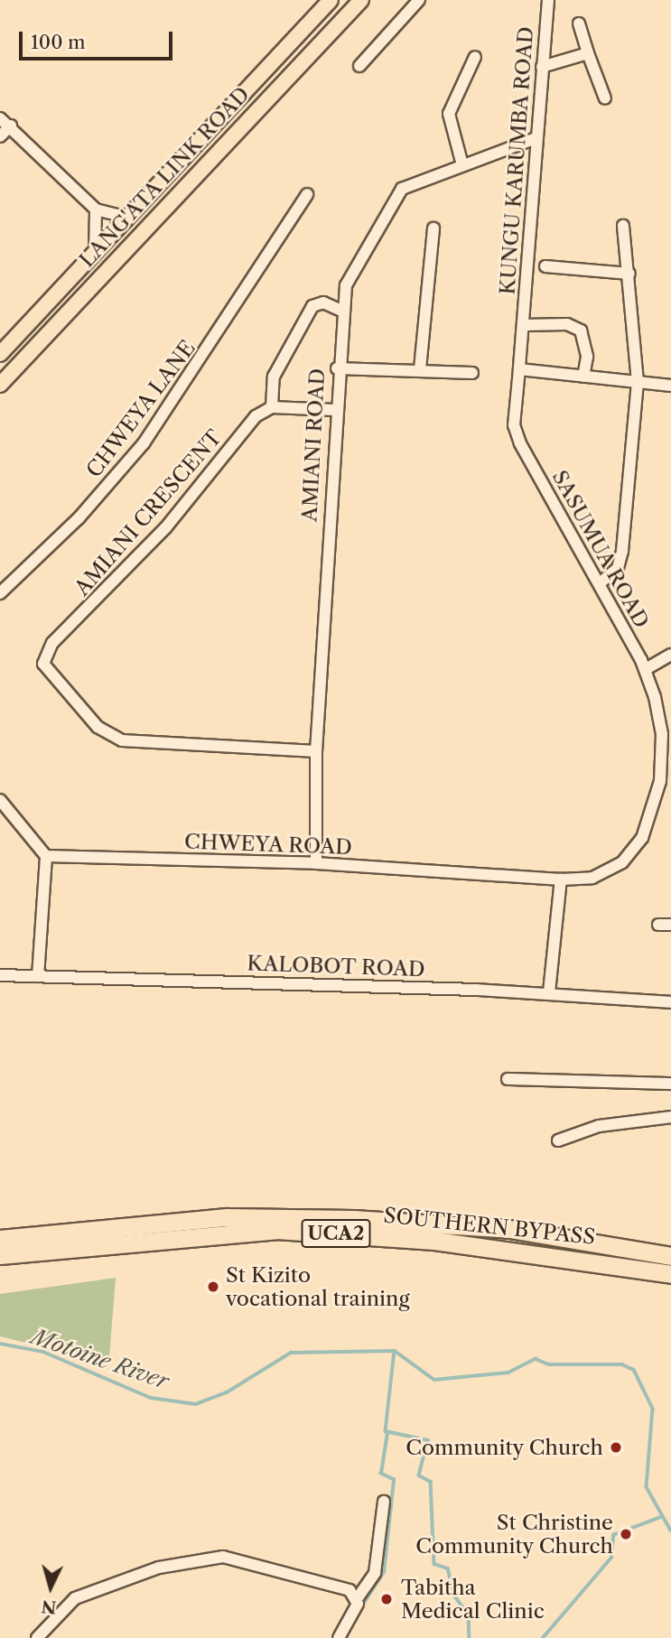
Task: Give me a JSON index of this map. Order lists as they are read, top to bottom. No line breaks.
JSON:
{"streets":{"highway":["SOUTHERN BYPASS","UCA2"],"main road":["LANG'ATA LINK ROAD"],"street":["KUNGU KARUMBA ROAD","CHWEYA LANE","AMIANI ROAD","AMIANI CRESCENT","SASUMUA ROAD","CHWEYA ROAD","KALOBOT ROAD"]},"crossings":[["KUNGU KARUMBA ROAD","AMIANI ROAD"],["KUNGU KARUMBA ROAD","SASUMUA ROAD"],["AMIANI ROAD","AMIANI CRESCENT"],["AMIANI ROAD","CHWEYA ROAD"],["SASUMUA ROAD","CHWEYA ROAD"]],"water":["Motoine River"],"places":["St Kizito vocational training","Community Church","St Christine Community Church","Tabitha Medical Clinic"],"scale_bar":"100 m","north":"bottom"}
